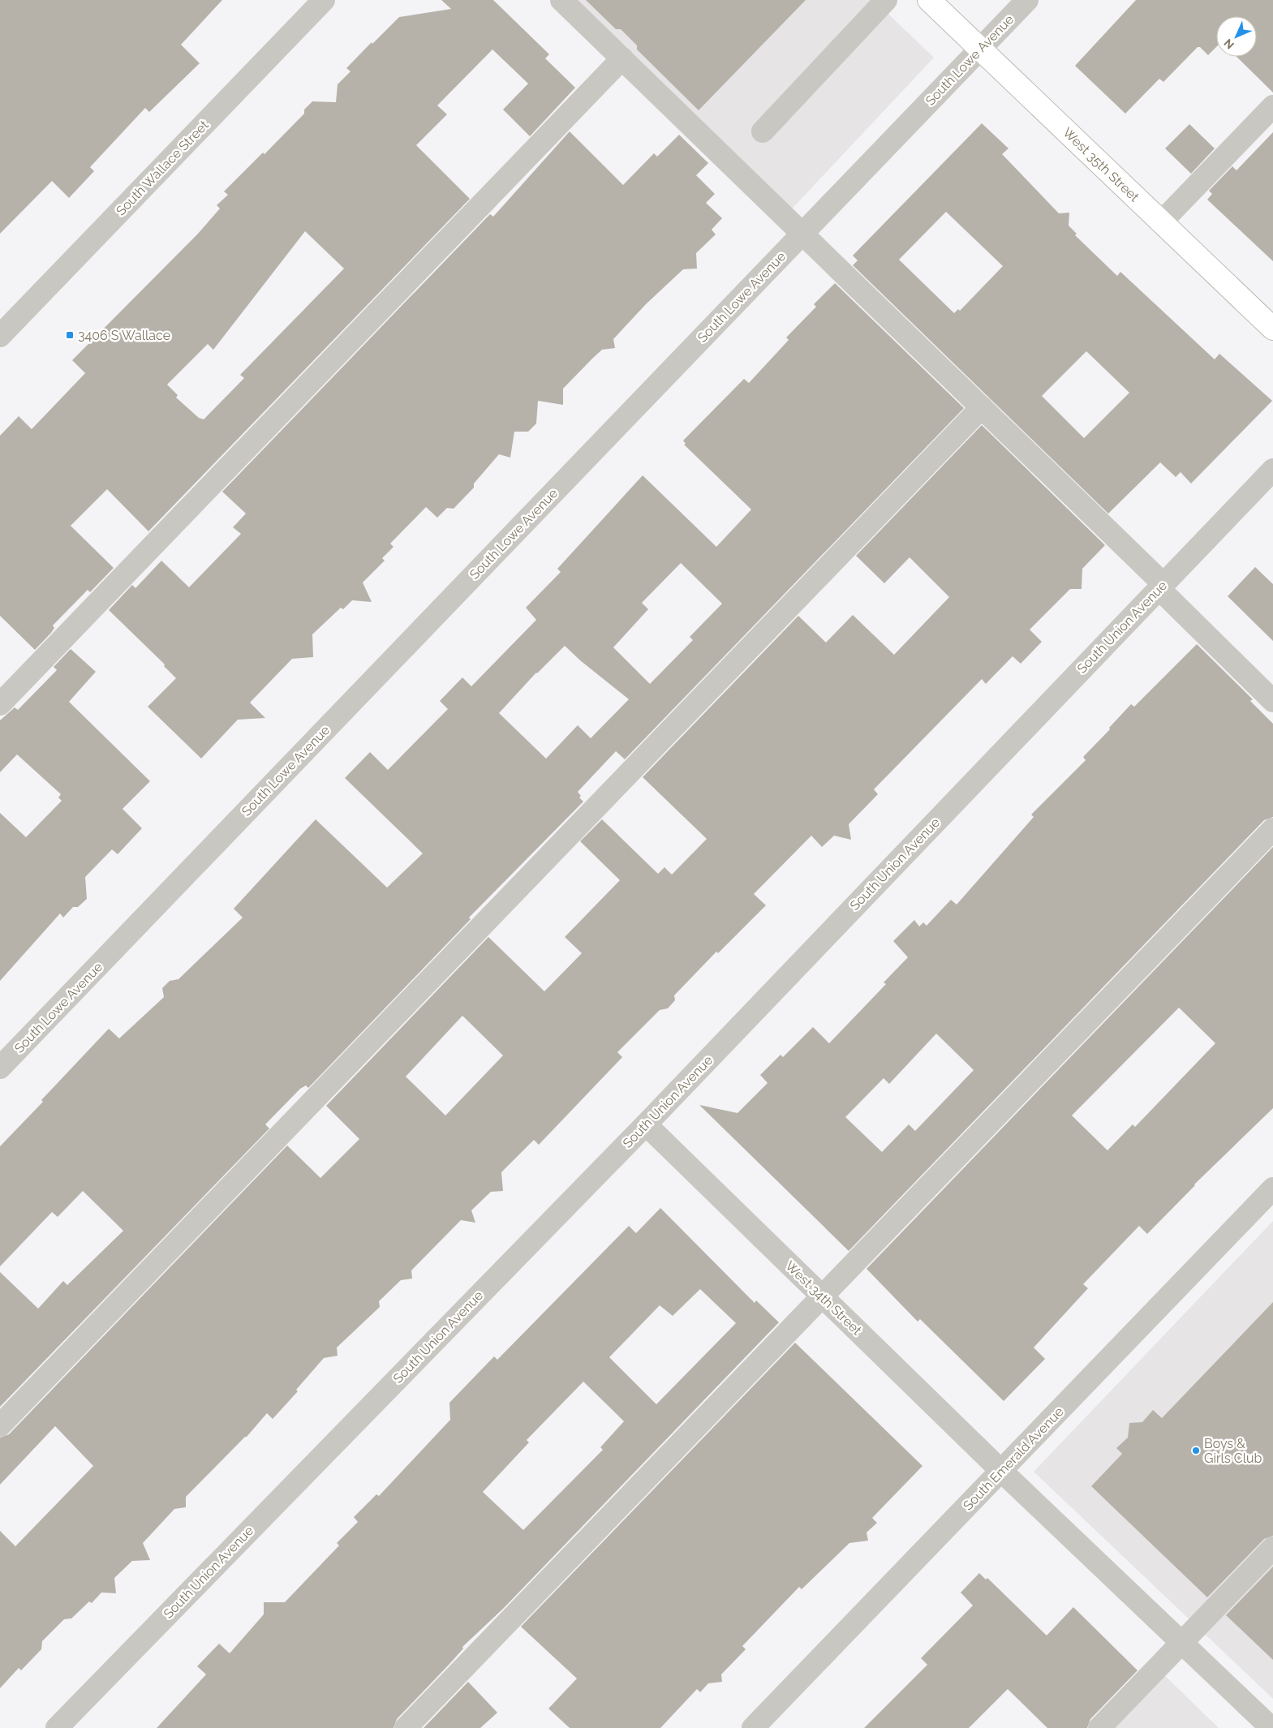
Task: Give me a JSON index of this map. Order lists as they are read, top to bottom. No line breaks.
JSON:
{"streets":{"main road":["West 35th Street"],"street":["South Lowe Avenue","South Wallace Street","South Union Avenue","West 34th Street","South Emerald Avenue"]},"crossings":[["South Lowe Avenue","West 35th Street"],["South Union Avenue","West 34th Street"],["West 34th Street","South Emerald Avenue"]],"places":{"transit":["3406 S Wallace"],"other":["Boys & Girls Club"]},"north":"bottom left"}
